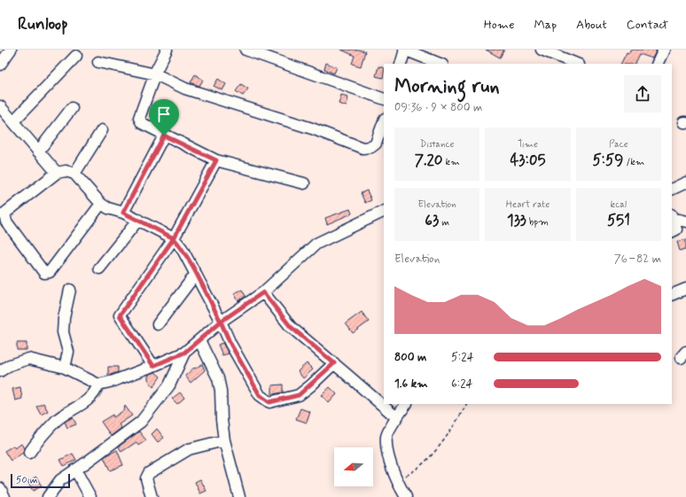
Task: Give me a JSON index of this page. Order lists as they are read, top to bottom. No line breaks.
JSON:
{"scale_bar":"50 m","north":"left","page":{"header":"Runloop","nav":["Home","Map","About","Contact"],"heading":["Morning run","09:36 · 9 × 800 m"],"stats":[["Distance","7.20 km"],["Time","43:05"],["Pace","5:59 /km"],["Elevation","63 m"],["Heart rate","133 bpm"],["kcal","551"]],"chart":["Elevation","76–82 m"],"list":[{"name":"800 m","note":"5:24"},{"name":"1.6 km","note":"6:24"}],"scale":"50 m"}}
